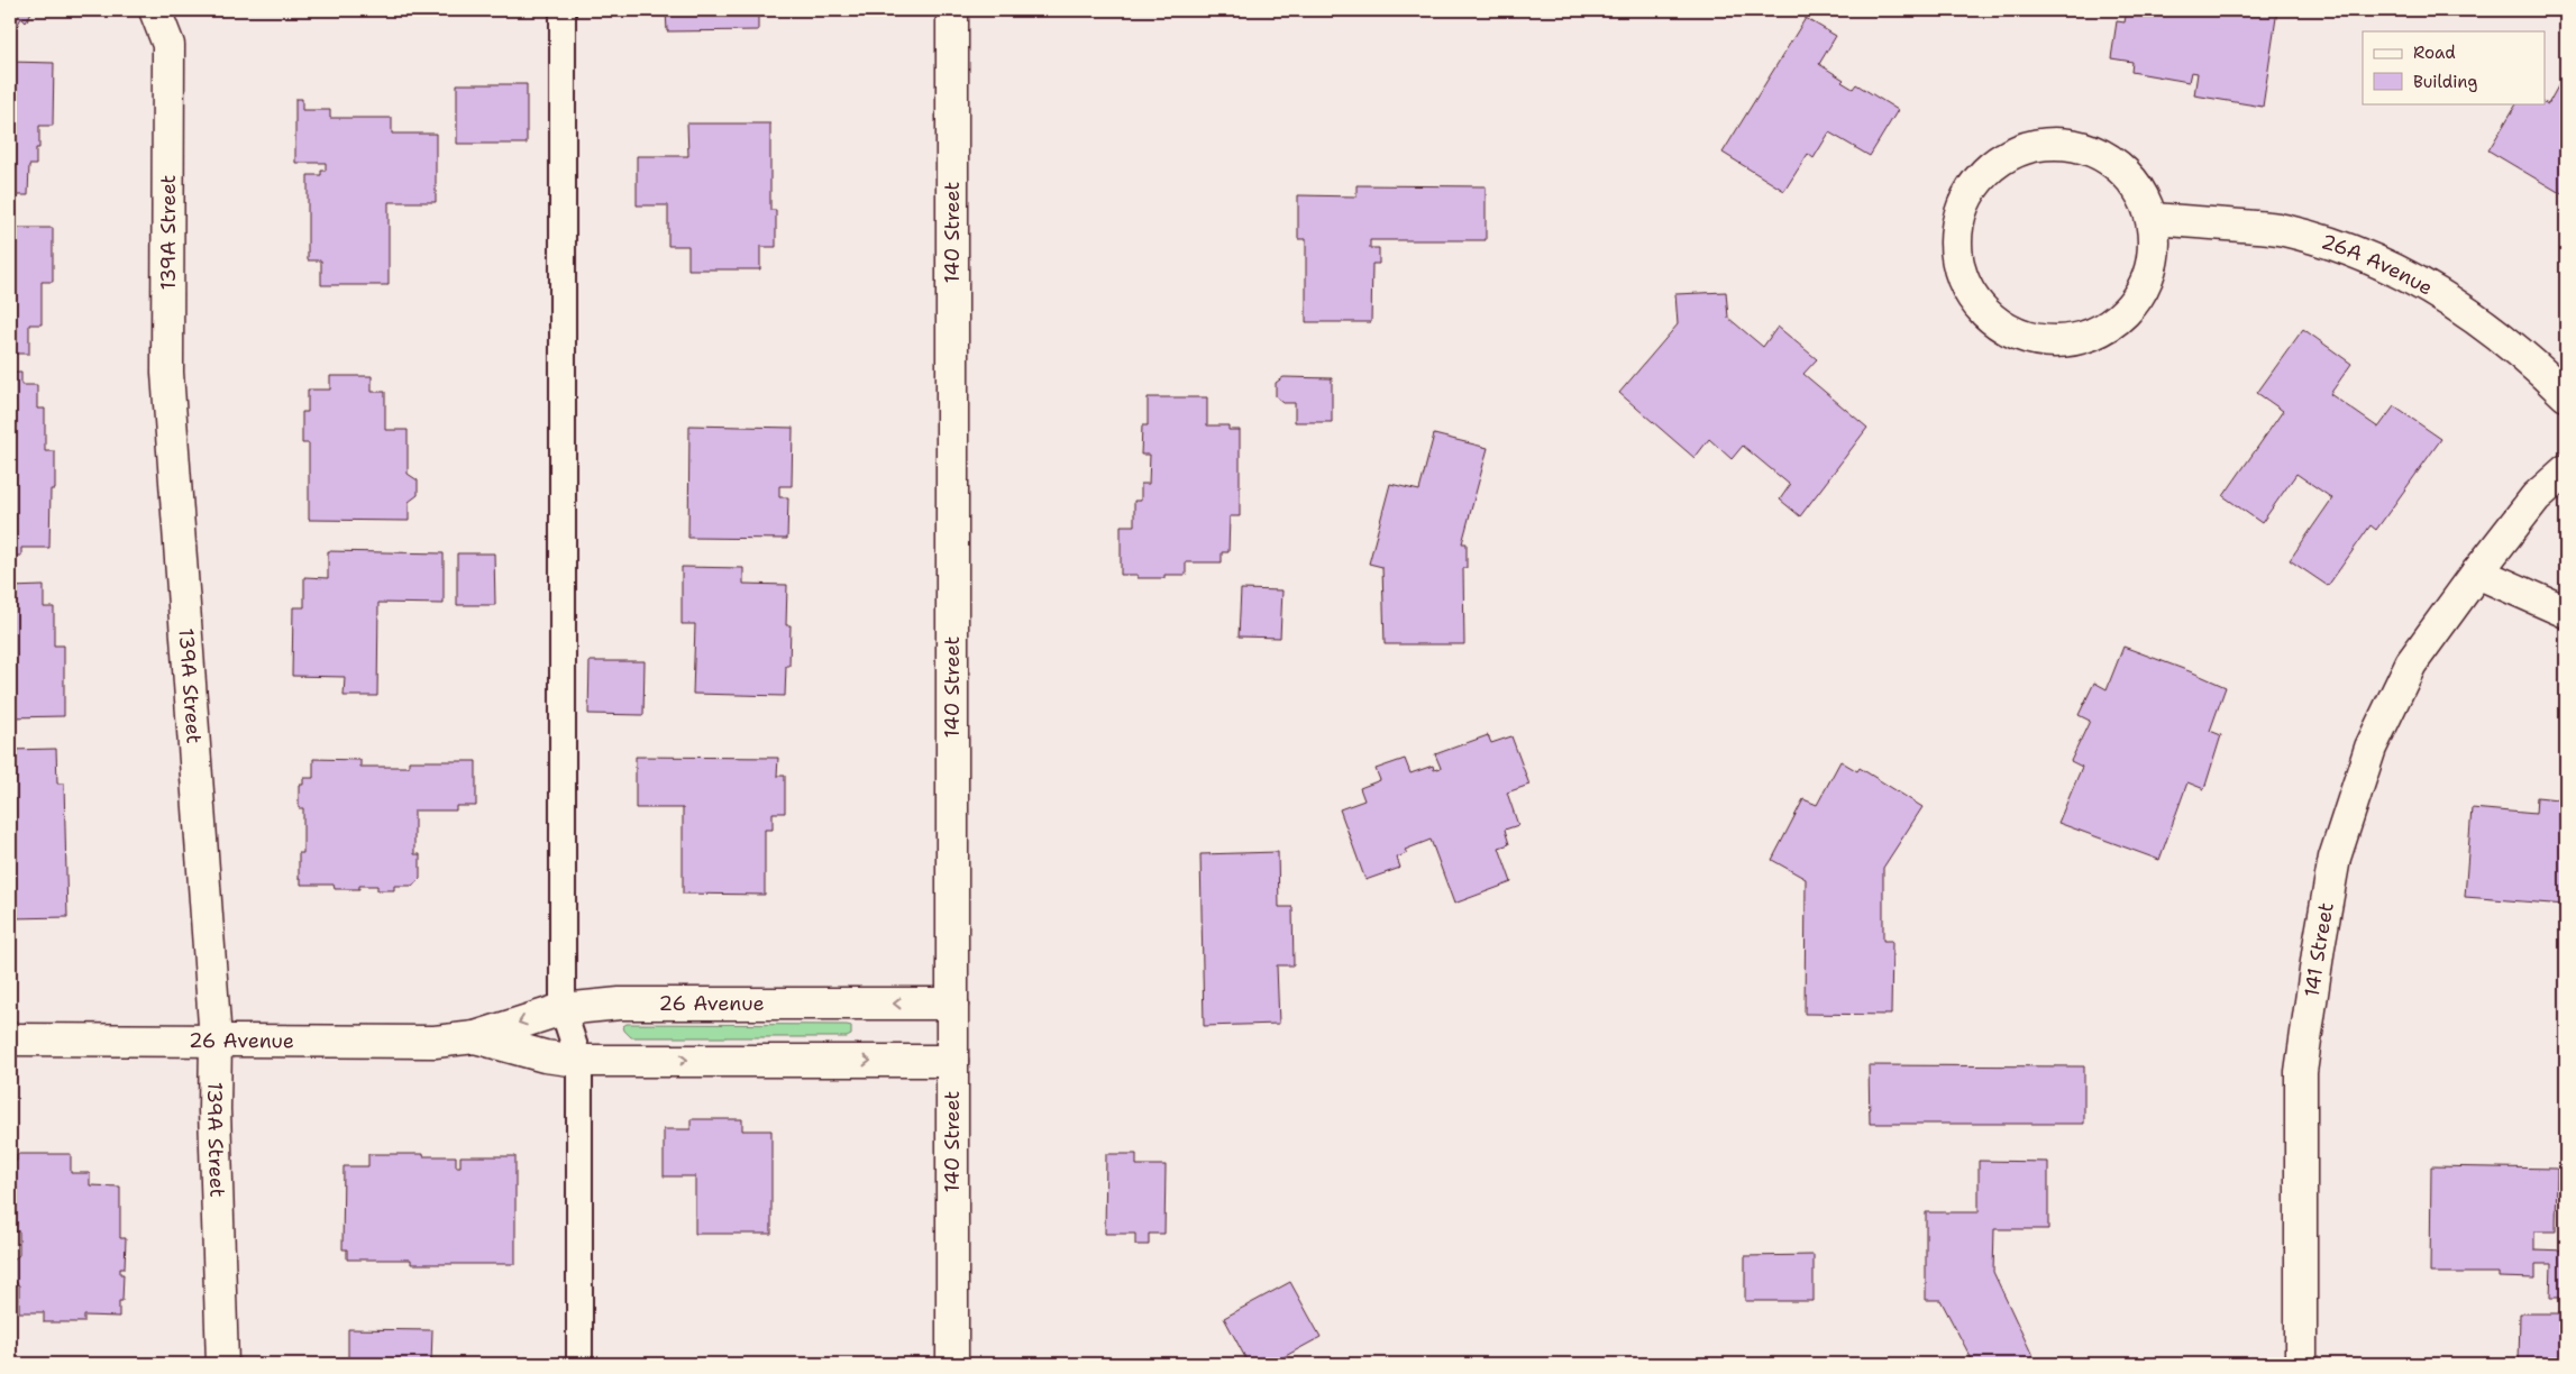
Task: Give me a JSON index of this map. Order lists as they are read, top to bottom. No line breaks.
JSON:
{"streets":{"street":["139A Street","140 Street","26A Avenue","141 Street","26 Avenue"]},"crossings":[["139A Street","26 Avenue"],["140 Street","26 Avenue"]],"legend":["Road","Building"]}
